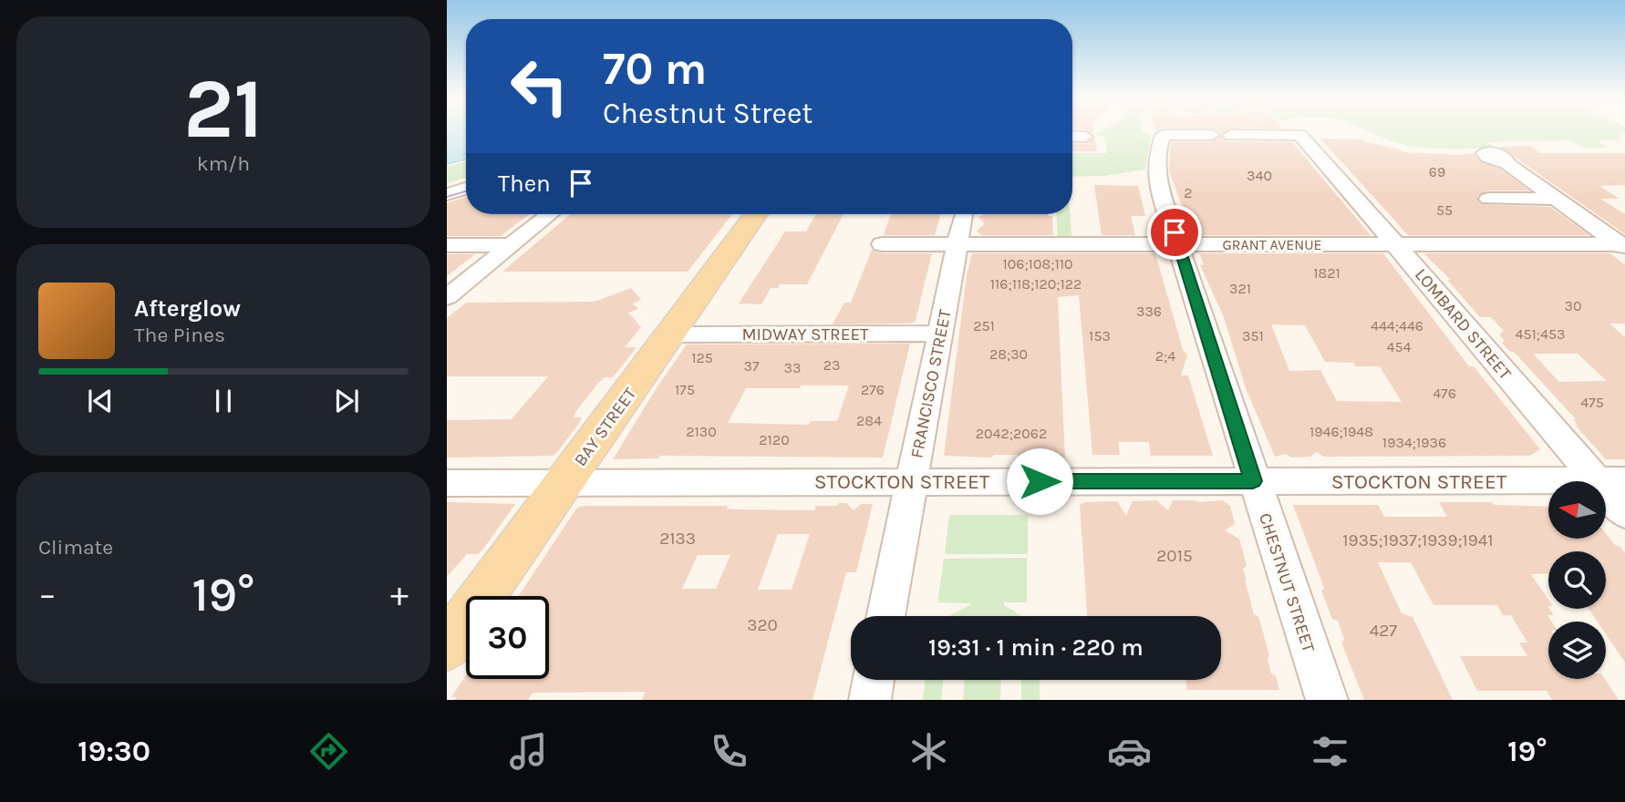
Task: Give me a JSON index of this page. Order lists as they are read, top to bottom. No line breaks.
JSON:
{"streets":{"main road":["BAY STREET"],"street":["GRANT AVENUE","LOMBARD STREET","MIDWAY STREET","FRANCISCO STREET","STOCKTON STREET","CHESTNUT STREET"]},"crossings":[["GRANT AVENUE","LOMBARD STREET"],["GRANT AVENUE","FRANCISCO STREET"],["GRANT AVENUE","CHESTNUT STREET"],["LOMBARD STREET","STOCKTON STREET"],["MIDWAY STREET","FRANCISCO STREET"],["MIDWAY STREET","BAY STREET"],["FRANCISCO STREET","STOCKTON STREET"],["BAY STREET","STOCKTON STREET"],["STOCKTON STREET","CHESTNUT STREET"]],"house_numbers":["69","340","2","55","106;108;110","1821","116;118;120;122","321","30","336","251","444;446","451;453","153","351","454","28;30","2;4","125","23","37","33","175","276","476","475","284","2130","1946;1948","2042;2062","2120","1934;1936","2133","1935;1937;1939;1941","2015","320","427"],"north":"left","page":{"tile":[["21","km/h"],"Climate"],"turn":["70 m","Chestnut Street"],"then":"Then","song":["Afterglow","The Pines"],"heat":["−","19°","+"],"limit":"30","trip":"19:31 · 1 min · 220 m","tabs":["19:30","19°"]}}
